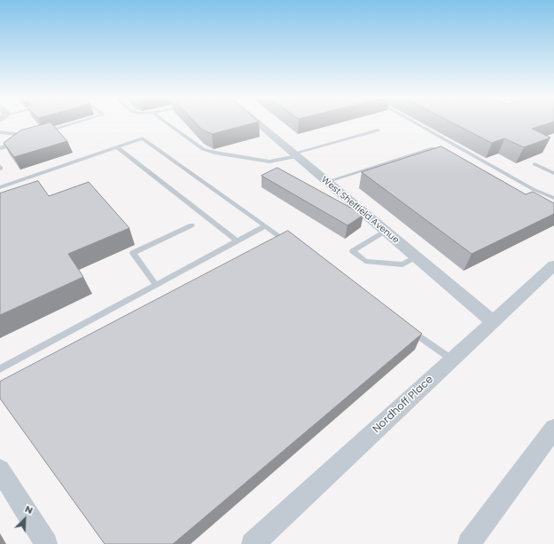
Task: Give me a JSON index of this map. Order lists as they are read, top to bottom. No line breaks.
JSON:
{"streets":{"street":["West Sheffield Avenue","Nordhoff Place"]},"crossings":[["West Sheffield Avenue","Nordhoff Place"]],"north":"top right"}
